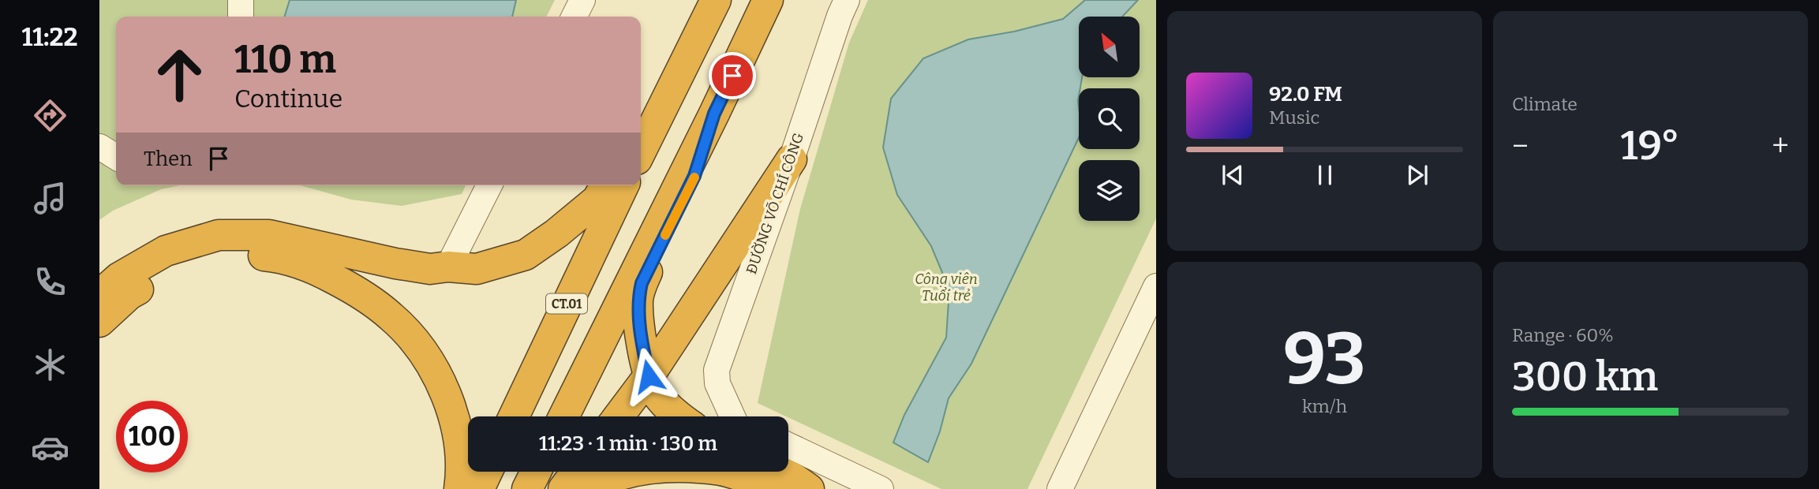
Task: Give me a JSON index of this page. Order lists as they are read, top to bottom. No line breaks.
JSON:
{"streets":{"highway":["CT.01"],"street":["ĐƯỜNG VÕ CHÍ CÔNG"]},"parks":["Công viên Tuổi trẻ"],"north":"top left","page":{"tabs":"11:22","tile":["Climate",["93","km/h"],["Range · 60%","300 km"]],"turn":["110 m","Continue"],"song":["92.0 FM","Music"],"heat":["−","19°","+"],"then":"Then","limit":"100","trip":"11:23 · 1 min · 130 m"}}
